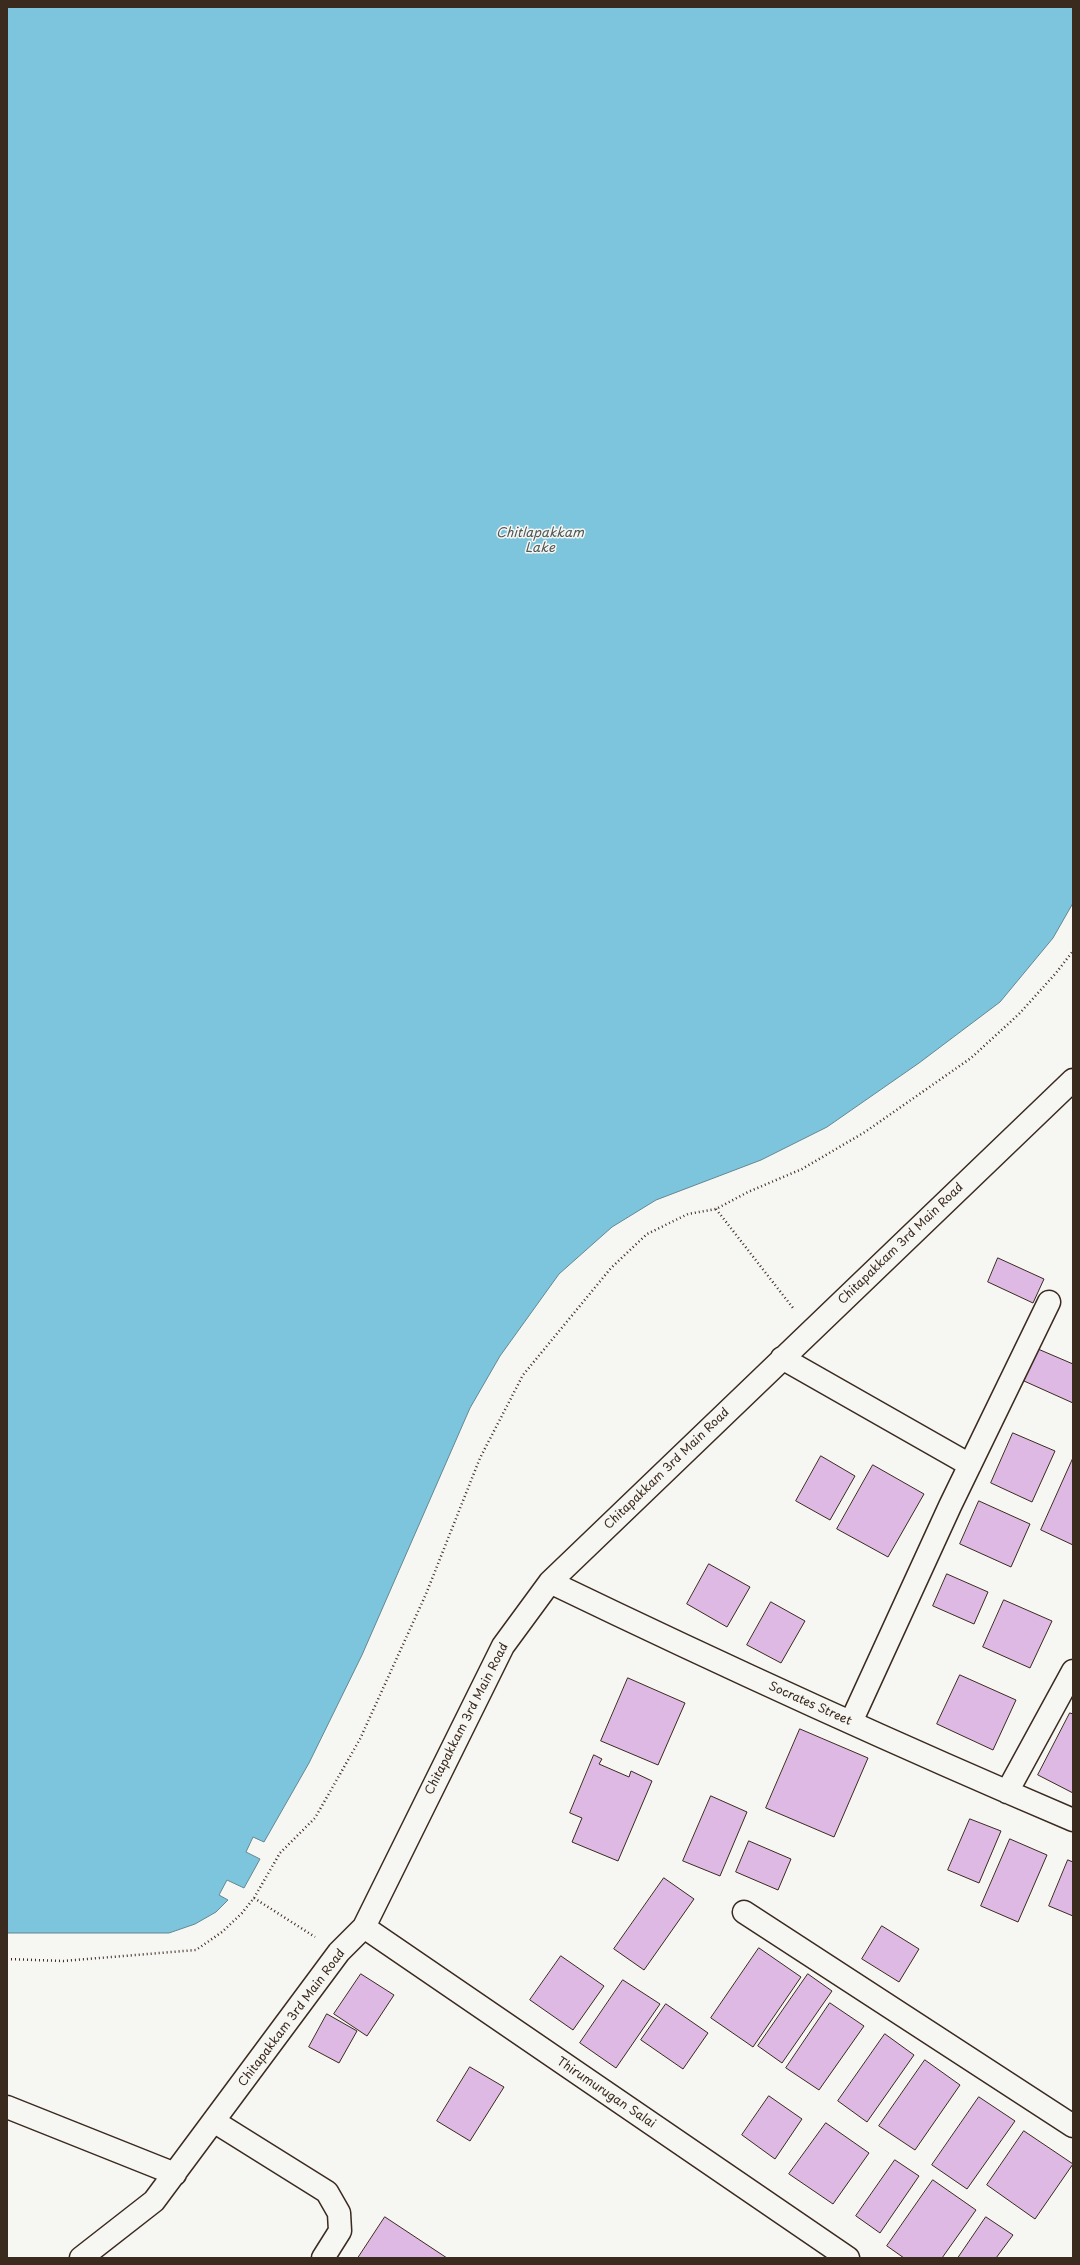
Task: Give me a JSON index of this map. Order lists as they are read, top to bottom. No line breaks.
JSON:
{"streets":{"street":["Chitapakkam 3rd Main Road","Socrates Street","Thirumurugan Salai"]},"crossings":[["Chitapakkam 3rd Main Road","Socrates Street"],["Chitapakkam 3rd Main Road","Thirumurugan Salai"]],"water":["Chitlapakkam Lake"]}
